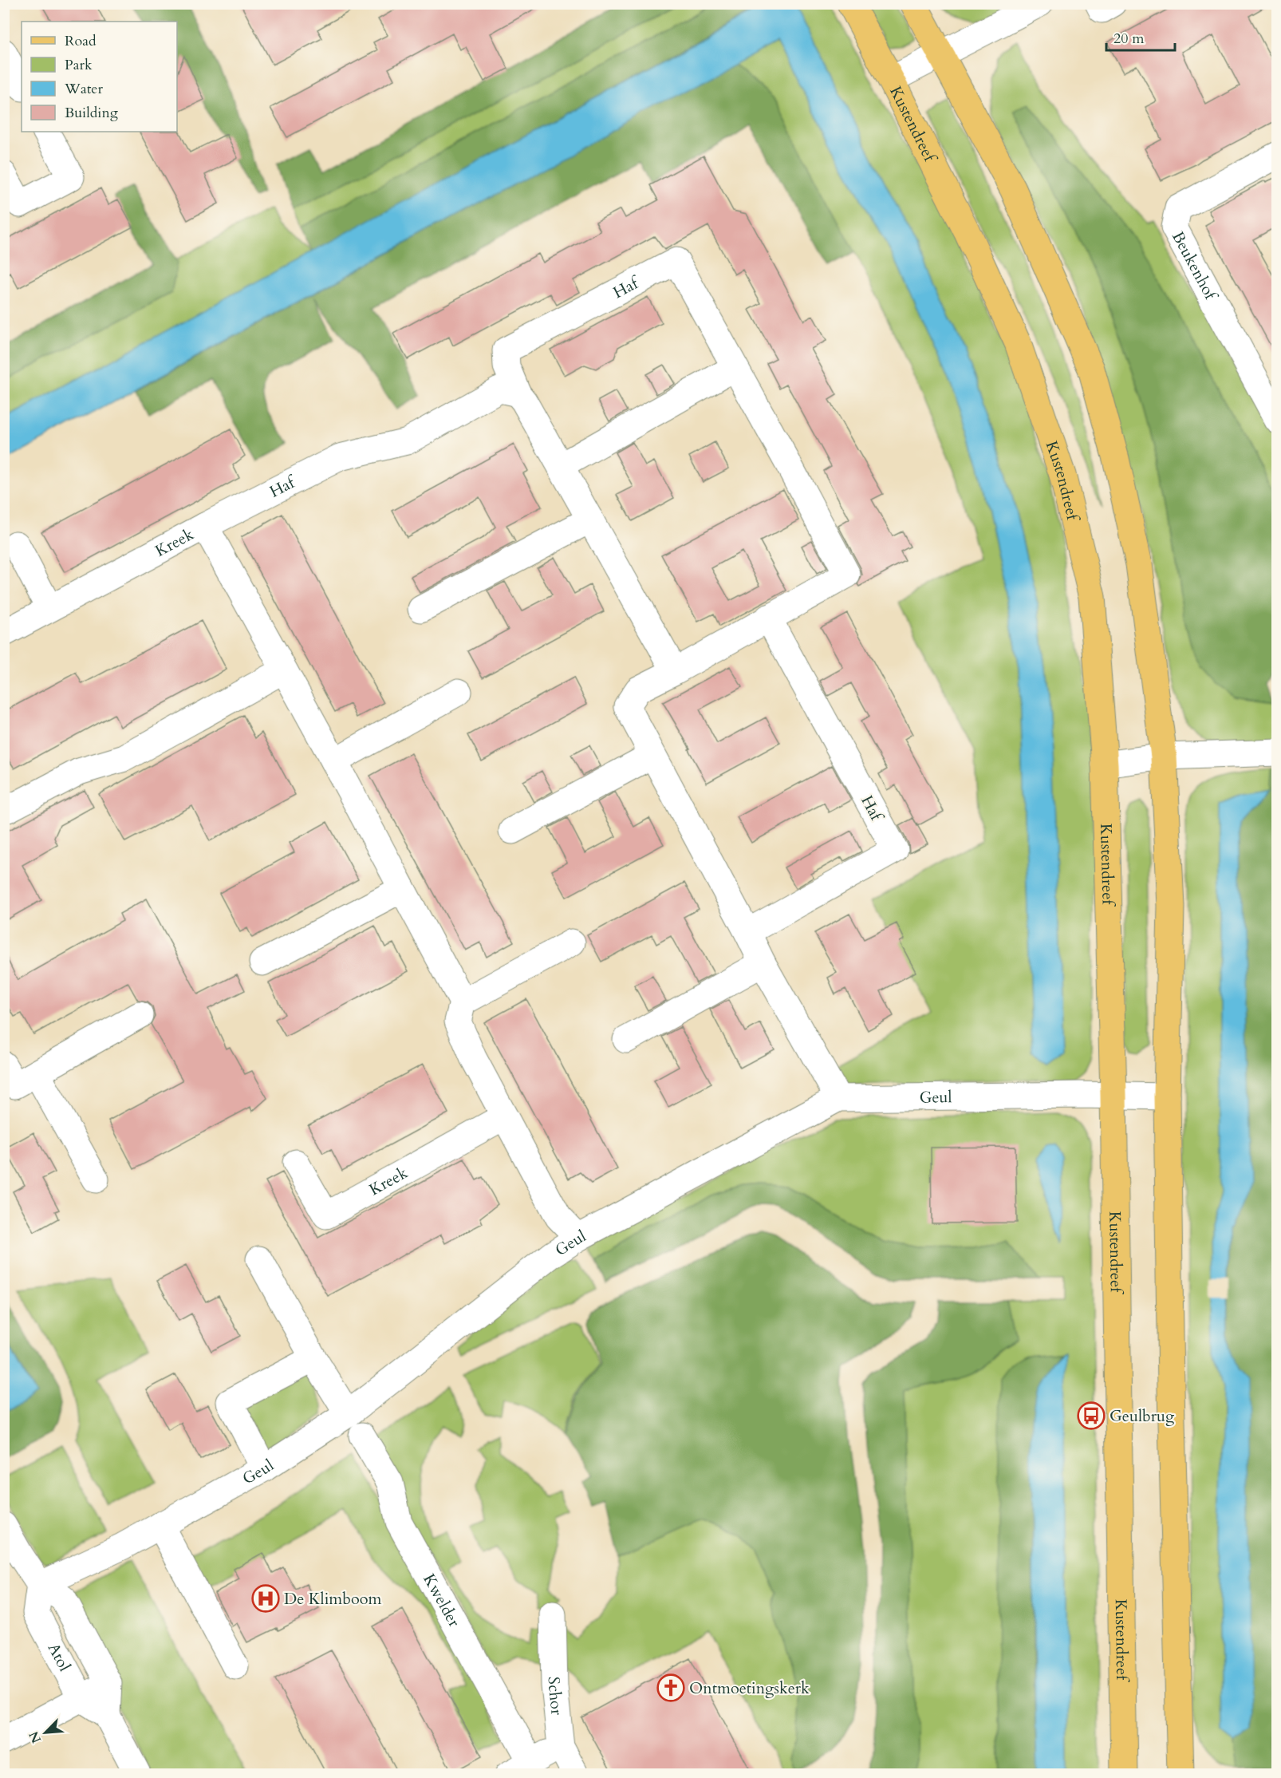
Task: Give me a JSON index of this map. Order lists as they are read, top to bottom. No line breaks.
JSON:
{"streets":{"main road":["Kustendreef"],"street":["Beukenhof","Haf","Kreek","Geul","Kwelder","Atol","Schor"]},"crossings":[["Kustendreef","Geul"],["Haf","Kreek"],["Haf","Geul"],["Geul","Atol"]],"places":{"bus stop":["Geulbrug"],"hospital":["De Klimboom"],"church":["Ontmoetingskerk"]},"legend":["Road","Park","Water","Building"],"scale_bar":"20 m","north":"bottom left"}
